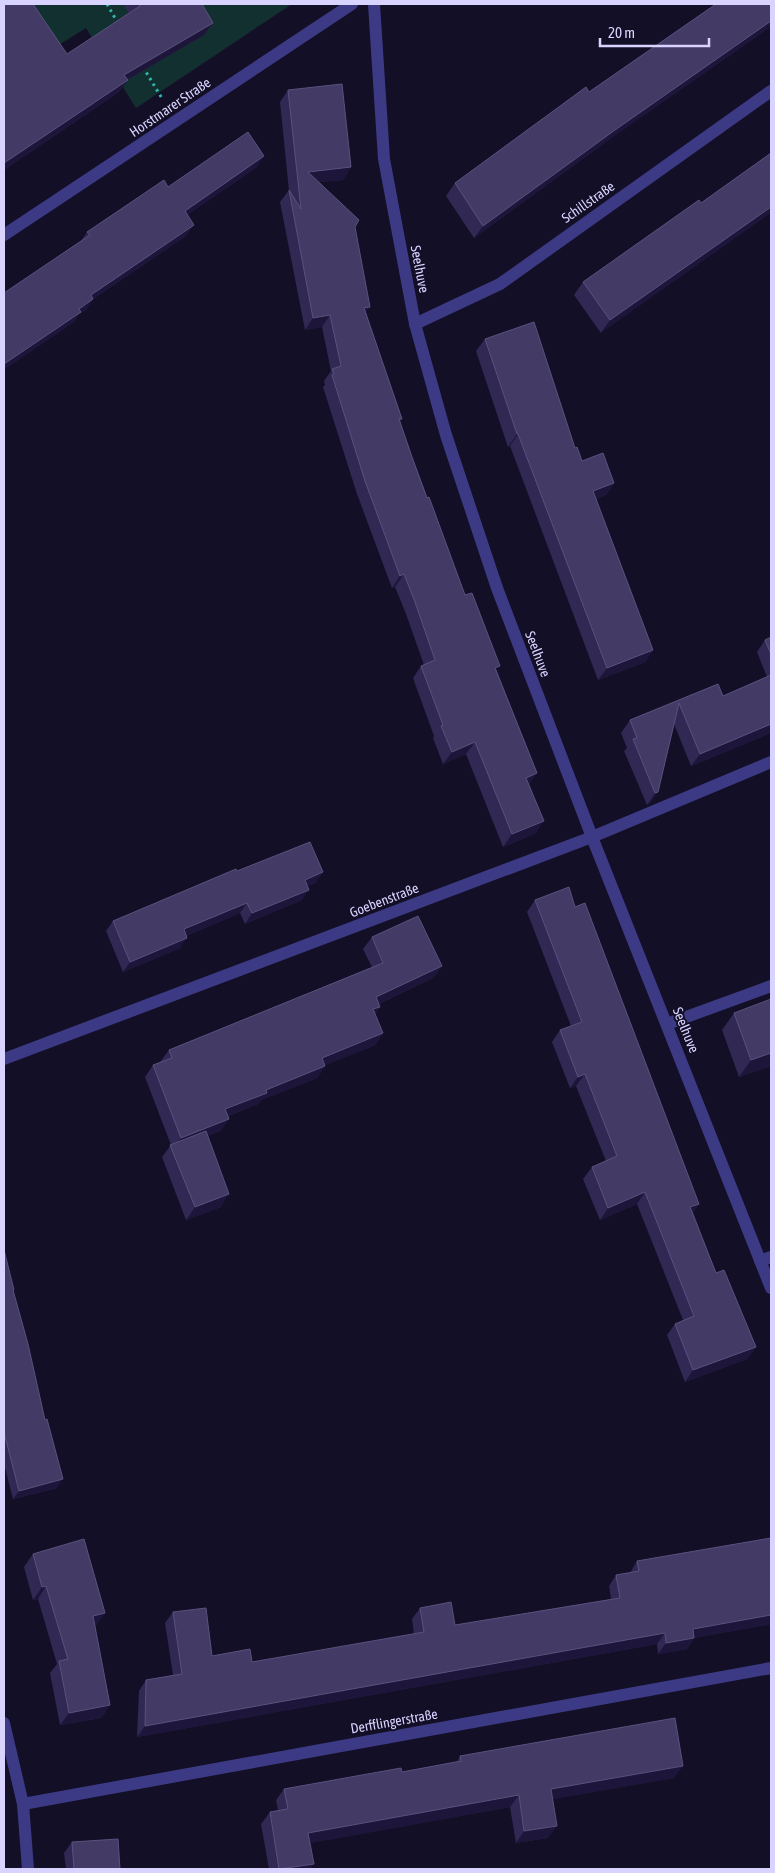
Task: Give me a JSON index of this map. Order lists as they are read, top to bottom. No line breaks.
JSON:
{"streets":{"street":["Horstmarer Straße","Schillstraße","Seelhuve","Goebenstraße","Derfflingerstraße"]},"crossings":[["Schillstraße","Seelhuve"],["Seelhuve","Goebenstraße"]],"scale_bar":"20 m"}
